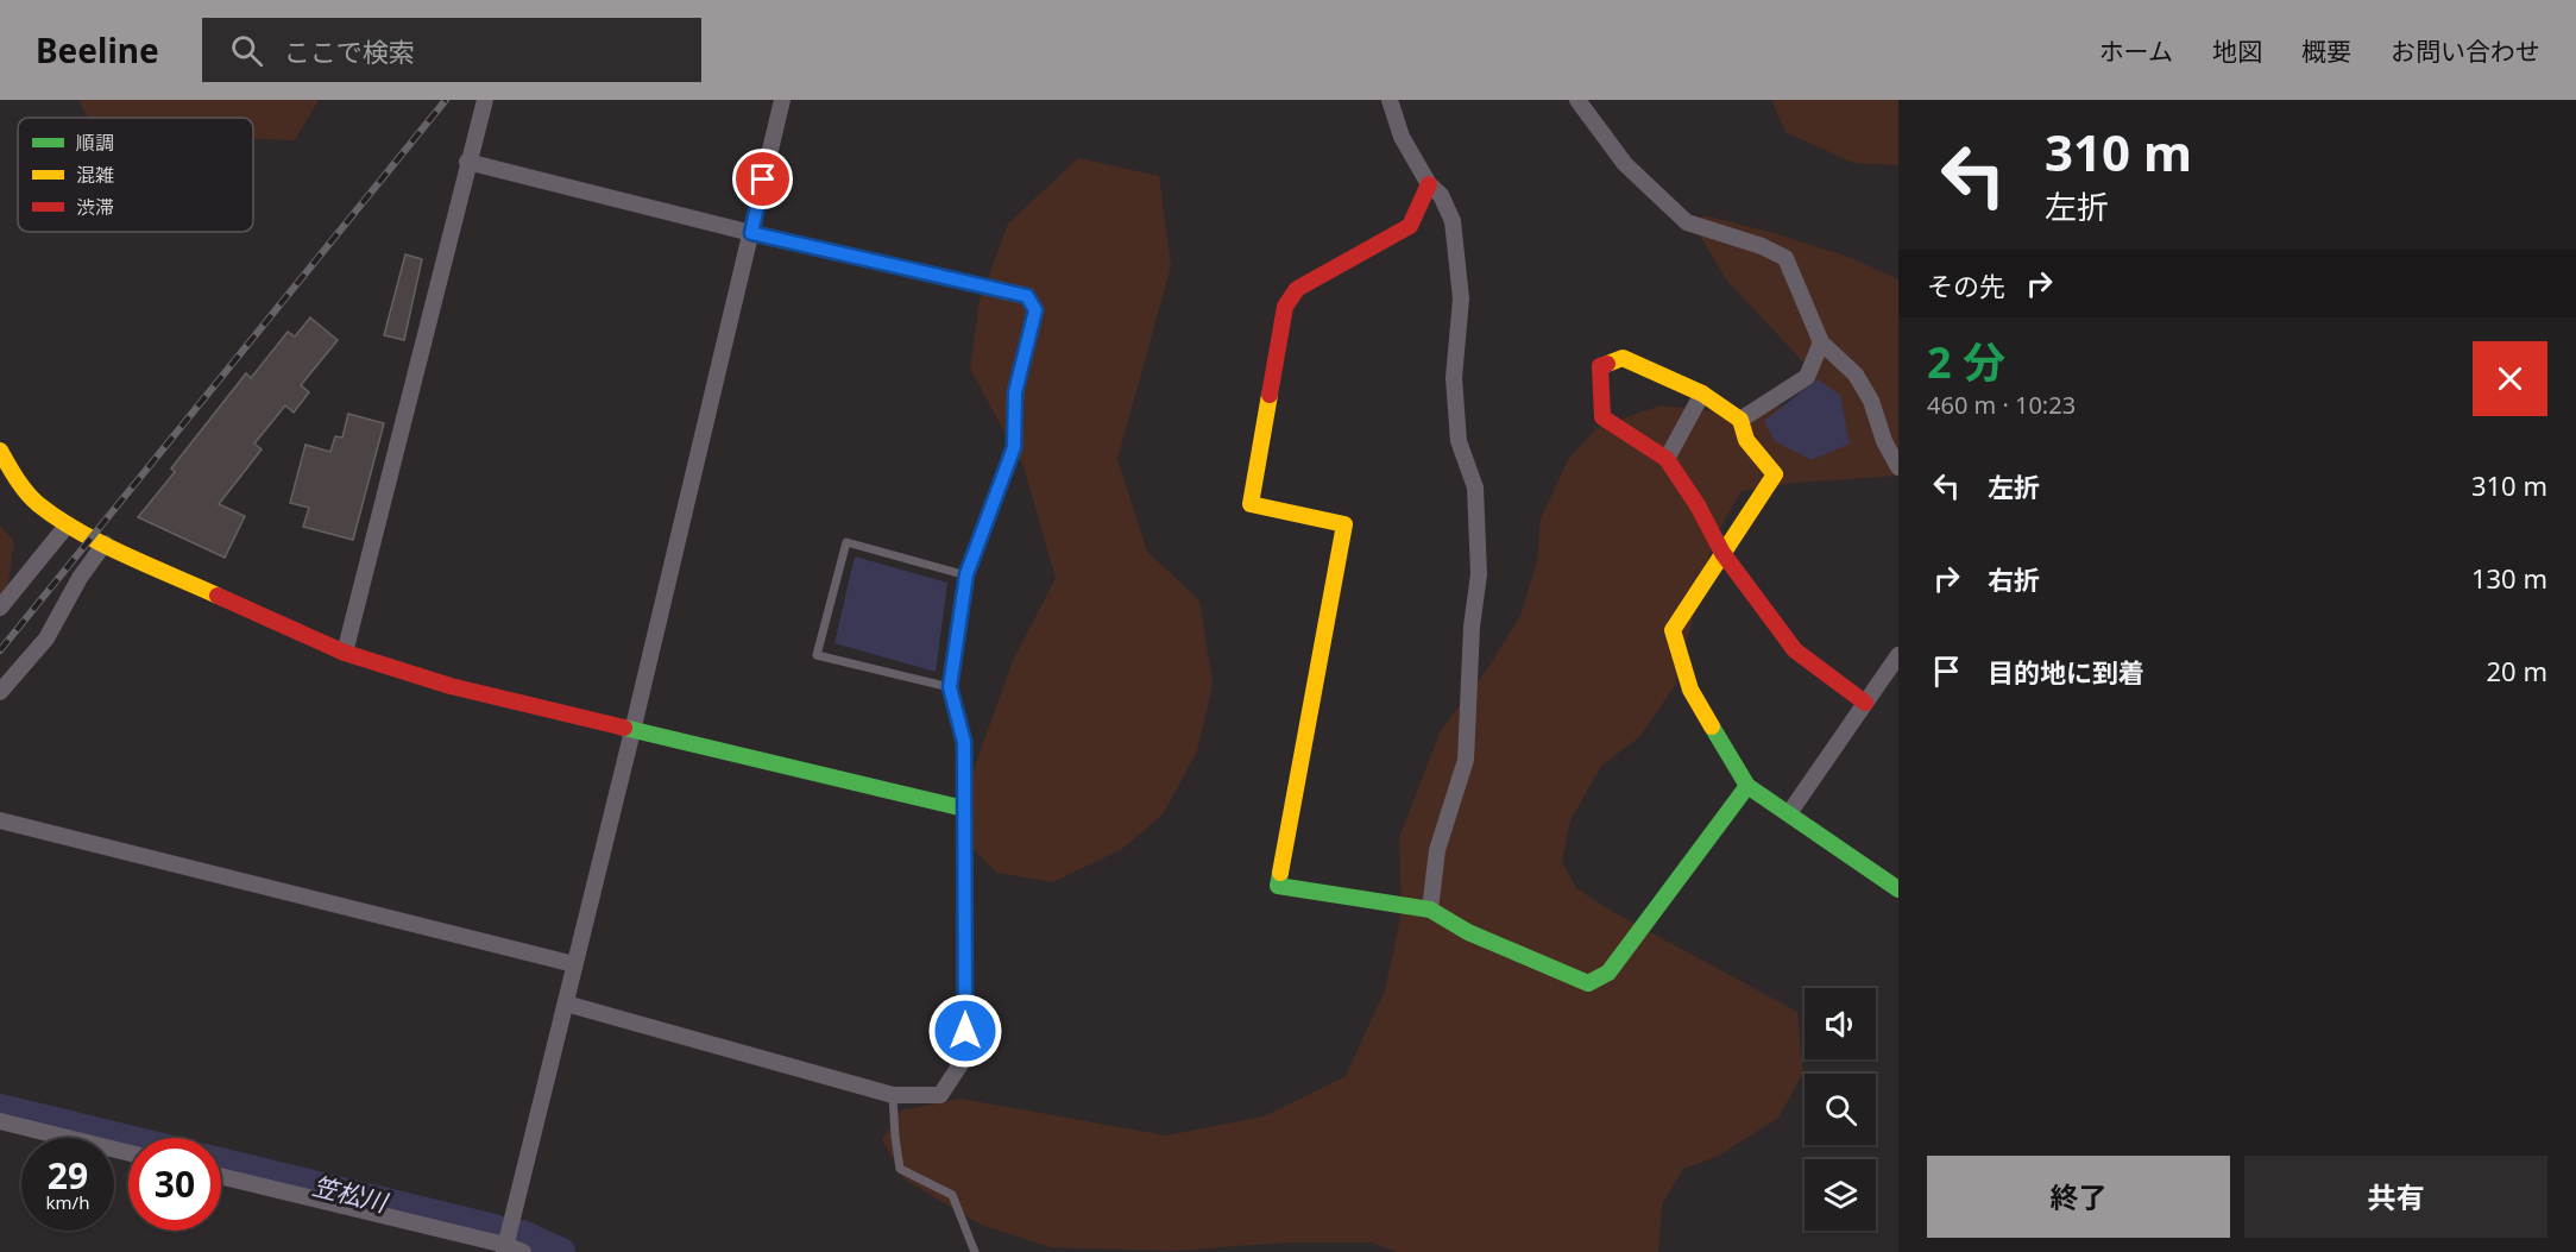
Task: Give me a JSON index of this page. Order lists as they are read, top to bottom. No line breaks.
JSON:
{"water":["笠松川"],"legend":["順調","混雑","渋滞"],"page":{"header":"Beeline","search":"ここで検索","nav":["ホーム","地図","概要","お問い合わせ"],"turn":["310 m","左折"],"then":"その先","heading":["2 分","460 m · 10:23"],"list":[{"name":"左折","value":"310 m"},{"name":"右折","value":"130 m"},{"name":"目的地に到着","value":"20 m"}],"speed":"29 km/h","limit":"30","buttons":["終了","共有"]}}
